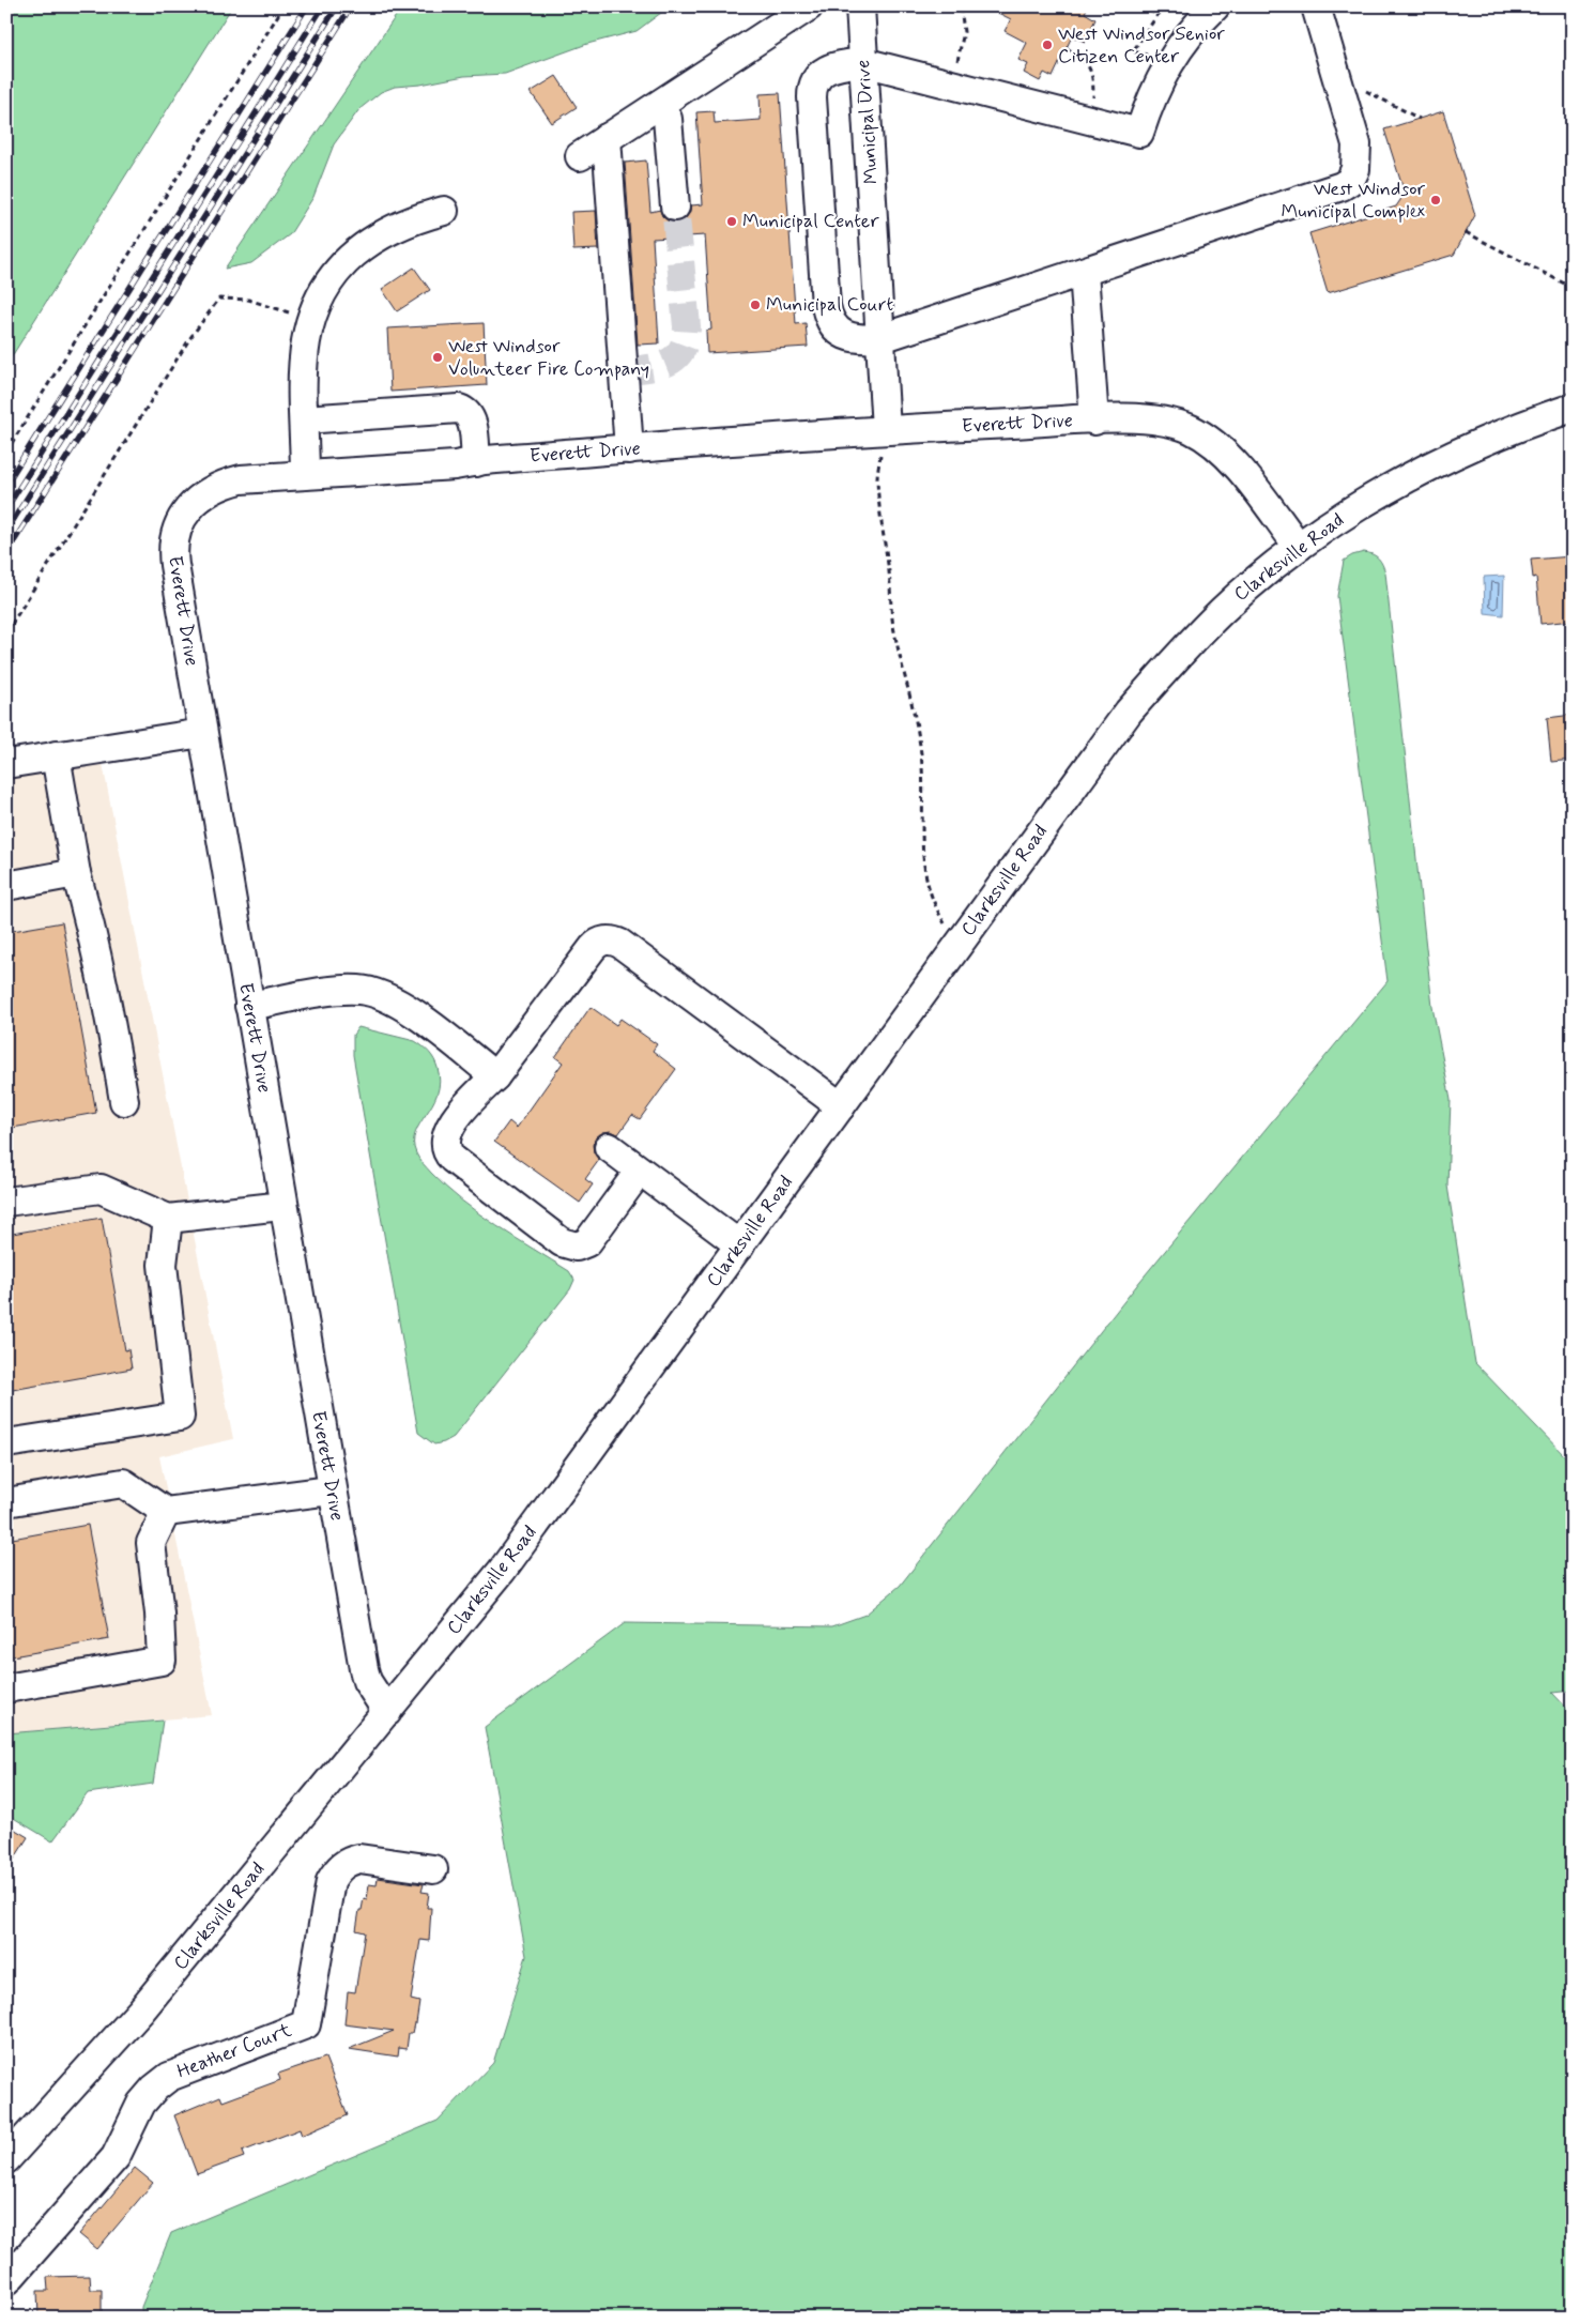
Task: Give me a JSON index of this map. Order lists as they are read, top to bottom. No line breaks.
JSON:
{"streets":{"street":["Municipal Drive","Everett Drive","Clarksville Road","Heather Court"]},"crossings":[["Municipal Drive","Everett Drive"],["Everett Drive","Clarksville Road"]],"places":["West Windsor Senior Citizen Center","West Windsor Municipal Complex","Municipal Center","Municipal Court","West Windsor Volunteer Fire Company"]}
